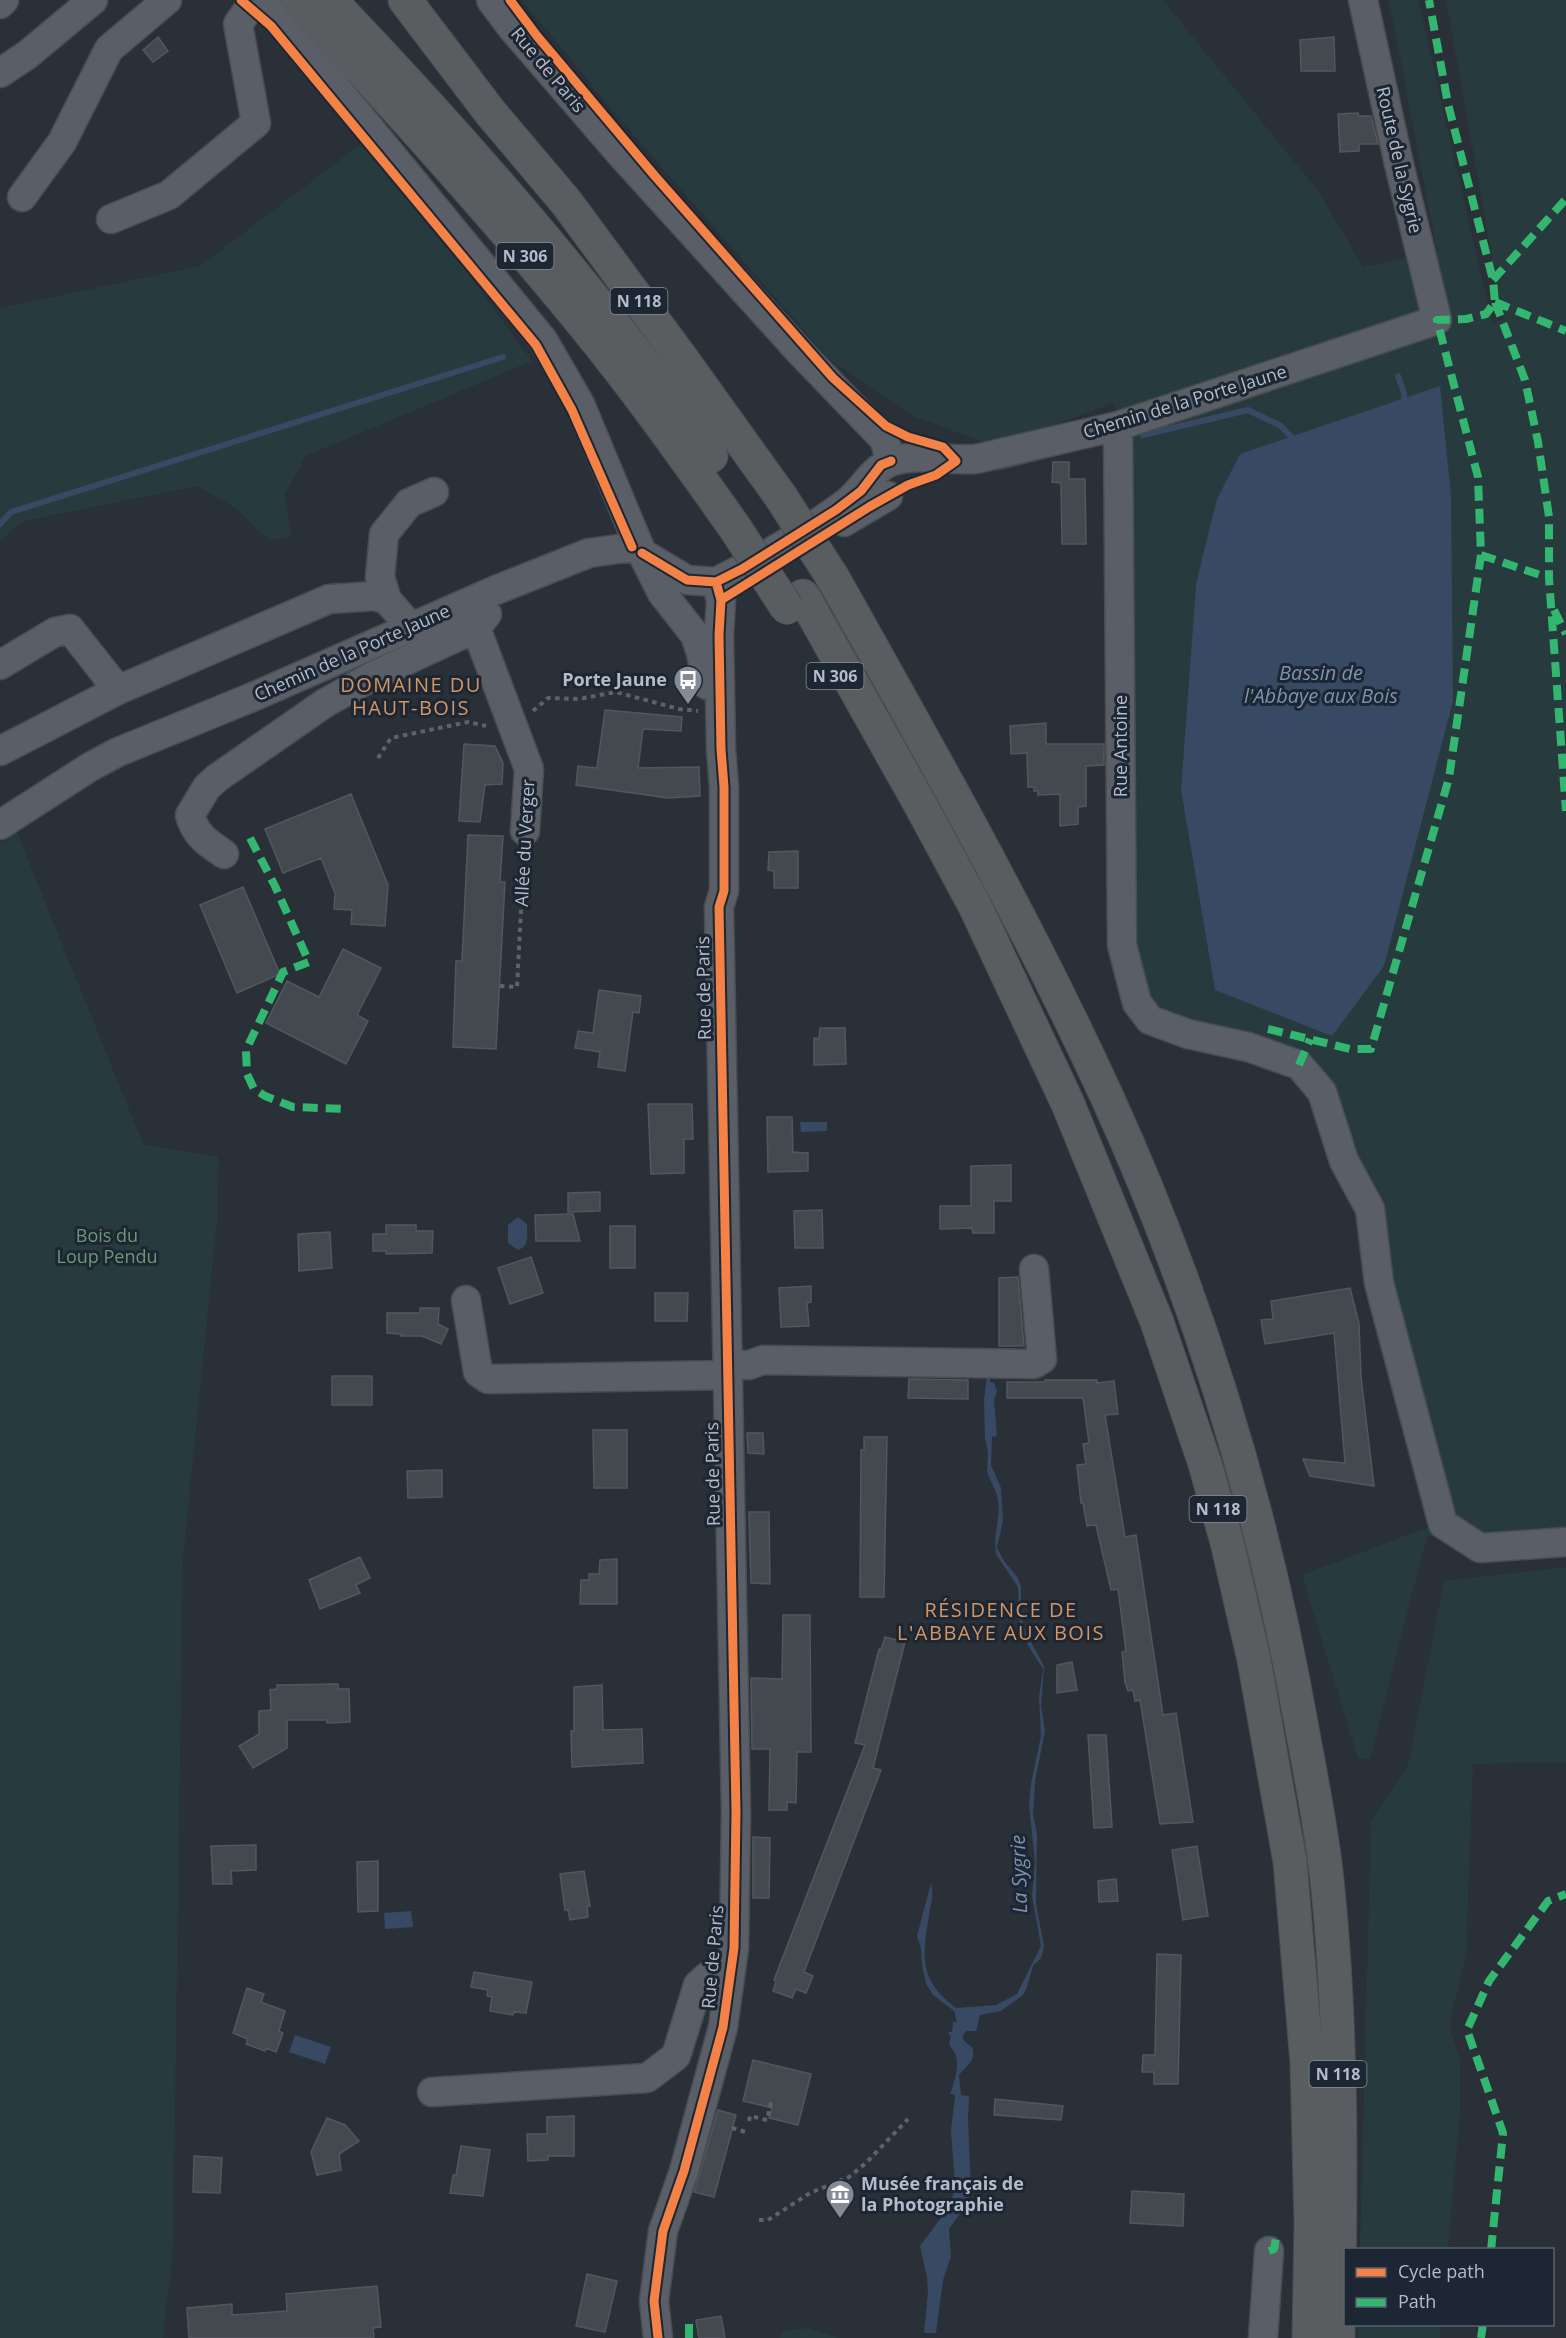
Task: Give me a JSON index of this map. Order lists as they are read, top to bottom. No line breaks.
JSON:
{"streets":{"highway":["N 306","N 118"],"street":["Rue de Paris","Route de la Sygrie","Chemin de la Porte Jaune","Rue Antoine","Allée du Verger"]},"crossings":[["Rue de Paris","Chemin de la Porte Jaune"],["Route de la Sygrie","Chemin de la Porte Jaune"],["N 306","N 118"],["Chemin de la Porte Jaune","Rue Antoine"]],"districts":["DOMAINE DU HAUT-BOIS","RÉSIDENCE DE L'ABBAYE AUX BOIS"],"water":["Bassin de l'Abbaye aux Bois","La Sygrie"],"parks":["Bois du Loup Pendu"],"places":{"bus stop":["Porte Jaune"],"museum":["Musée français de la Photographie"]},"legend":["Cycle path","Path"]}
